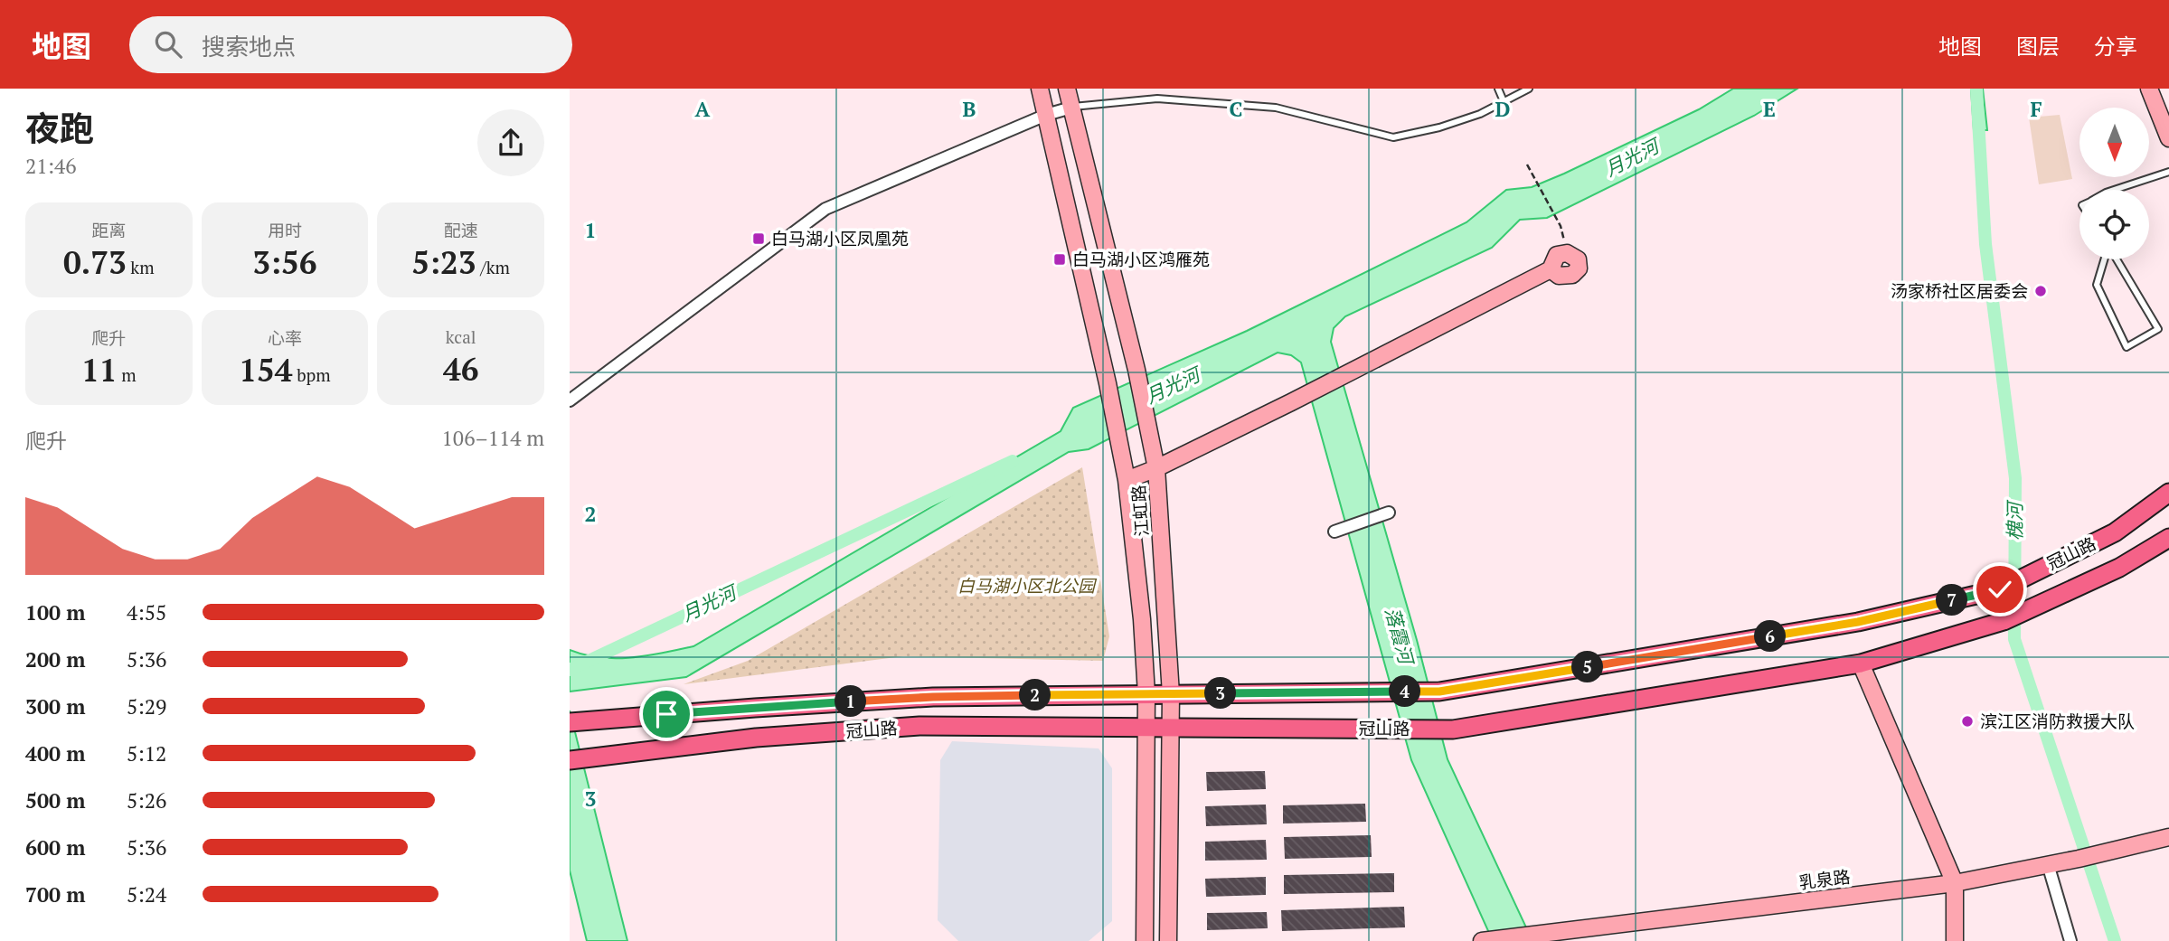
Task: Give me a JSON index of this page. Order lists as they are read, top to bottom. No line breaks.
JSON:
{"streets":{"main road":["江虹路","冠山路","乳泉路"]},"crossings":[["江虹路","冠山路"]],"water":["月光河","槐河","落霞河"],"parks":["白马湖小区北公园"],"places":{"transit":["白马湖小区凤凰苑","白马湖小区鸿雁苑"],"other":["汤家桥社区居委会","滨江区消防救援大队"]},"north":"bottom","page":{"header":"地图","search":"搜索地点","nav":["地图","图层","分享"],"heading":["夜跑","21:46"],"stats":[["距离","0.73 km"],["用时","3:56"],["配速","5:23 /km"],["爬升","11 m"],["心率","154 bpm"],["kcal","46"]],"chart":["爬升","106–114 m"],"pins":["7","6","5","4","3","2","1"],"list":[{"name":"100 m","note":"4:55"},{"name":"200 m","note":"5:36"},{"name":"300 m","note":"5:29"},{"name":"400 m","note":"5:12"},{"name":"500 m","note":"5:26"},{"name":"600 m","note":"5:36"},{"name":"700 m","note":"5:24"}]},"grid":{"columns":["A","B","C","D","E","F"],"rows":["1","2","3"]}}
